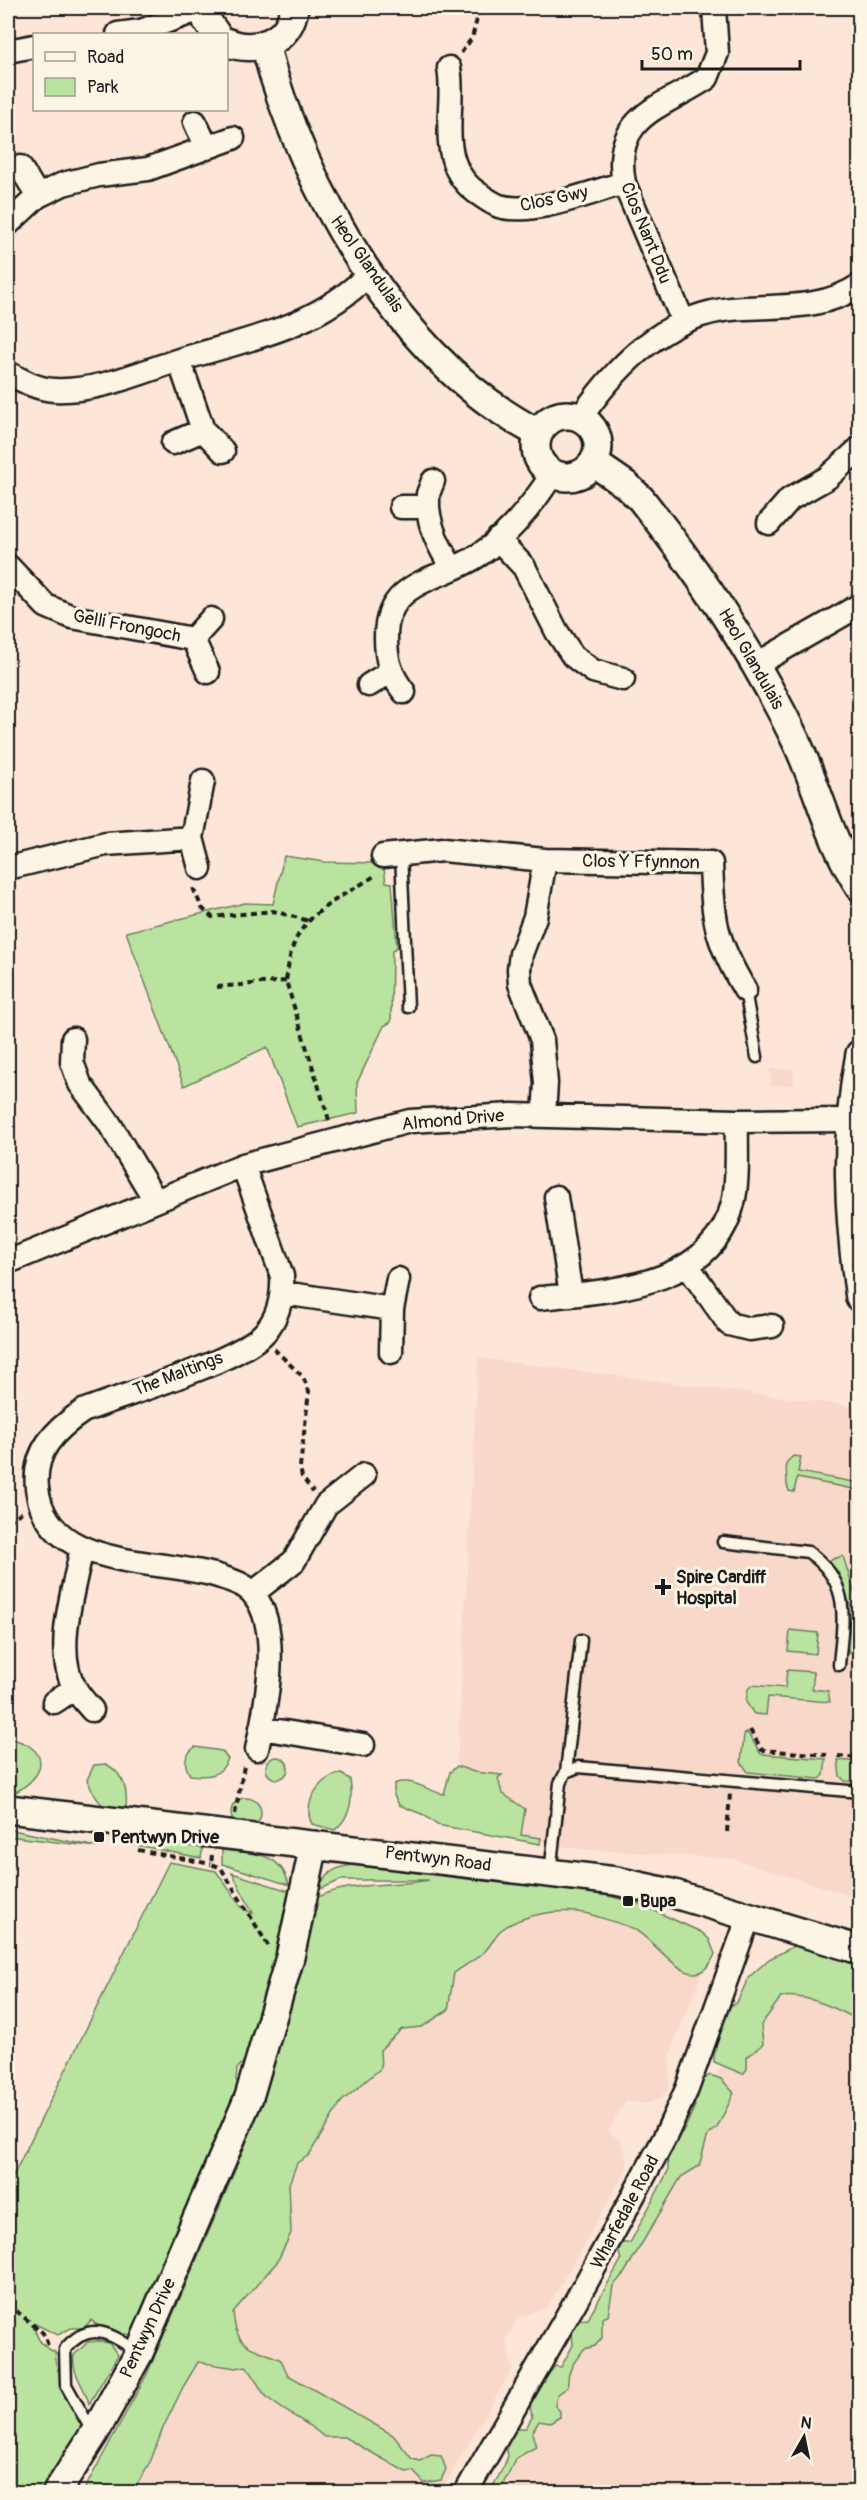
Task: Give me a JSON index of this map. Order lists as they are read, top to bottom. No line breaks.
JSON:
{"streets":{"street":["Clos Gwy","Clos Nant Ddu","Heol Glandulais","Gelli Frongoch","Clos Y Ffynnon","Almond Drive","The Maltings","Pentwyn Road","Wharfedale Road","Pentwyn Drive"]},"crossings":[["Clos Gwy","Clos Nant Ddu"],["Almond Drive","The Maltings"],["Pentwyn Road","Wharfedale Road"],["Pentwyn Road","Pentwyn Drive"]],"places":{"health":["Spire Cardiff Hospital"],"transit":["Pentwyn Drive","Bupa"]},"legend":["Road","Park"],"scale_bar":"50 m","north":"top"}
